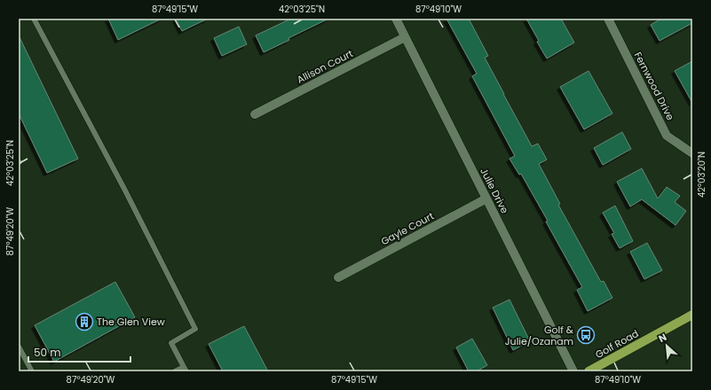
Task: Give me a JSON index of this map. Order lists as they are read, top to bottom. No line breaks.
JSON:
{"streets":{"main road":["Golf Road"],"street":["Allison Court","Fernwood Drive","Julie Drive","Gayle Court"]},"crossings":[["Allison Court","Julie Drive"],["Julie Drive","Gayle Court"]],"places":{"building":["The Glen View"],"bus stop":["Golf & Julie/Ozanam"]},"scale_bar":"50 m","north":"top left","coordinates":["87°49'15\"W","42°03'25\"N","87°49'10\"W","42°03'20\"N","87°49'20\"W"]}
